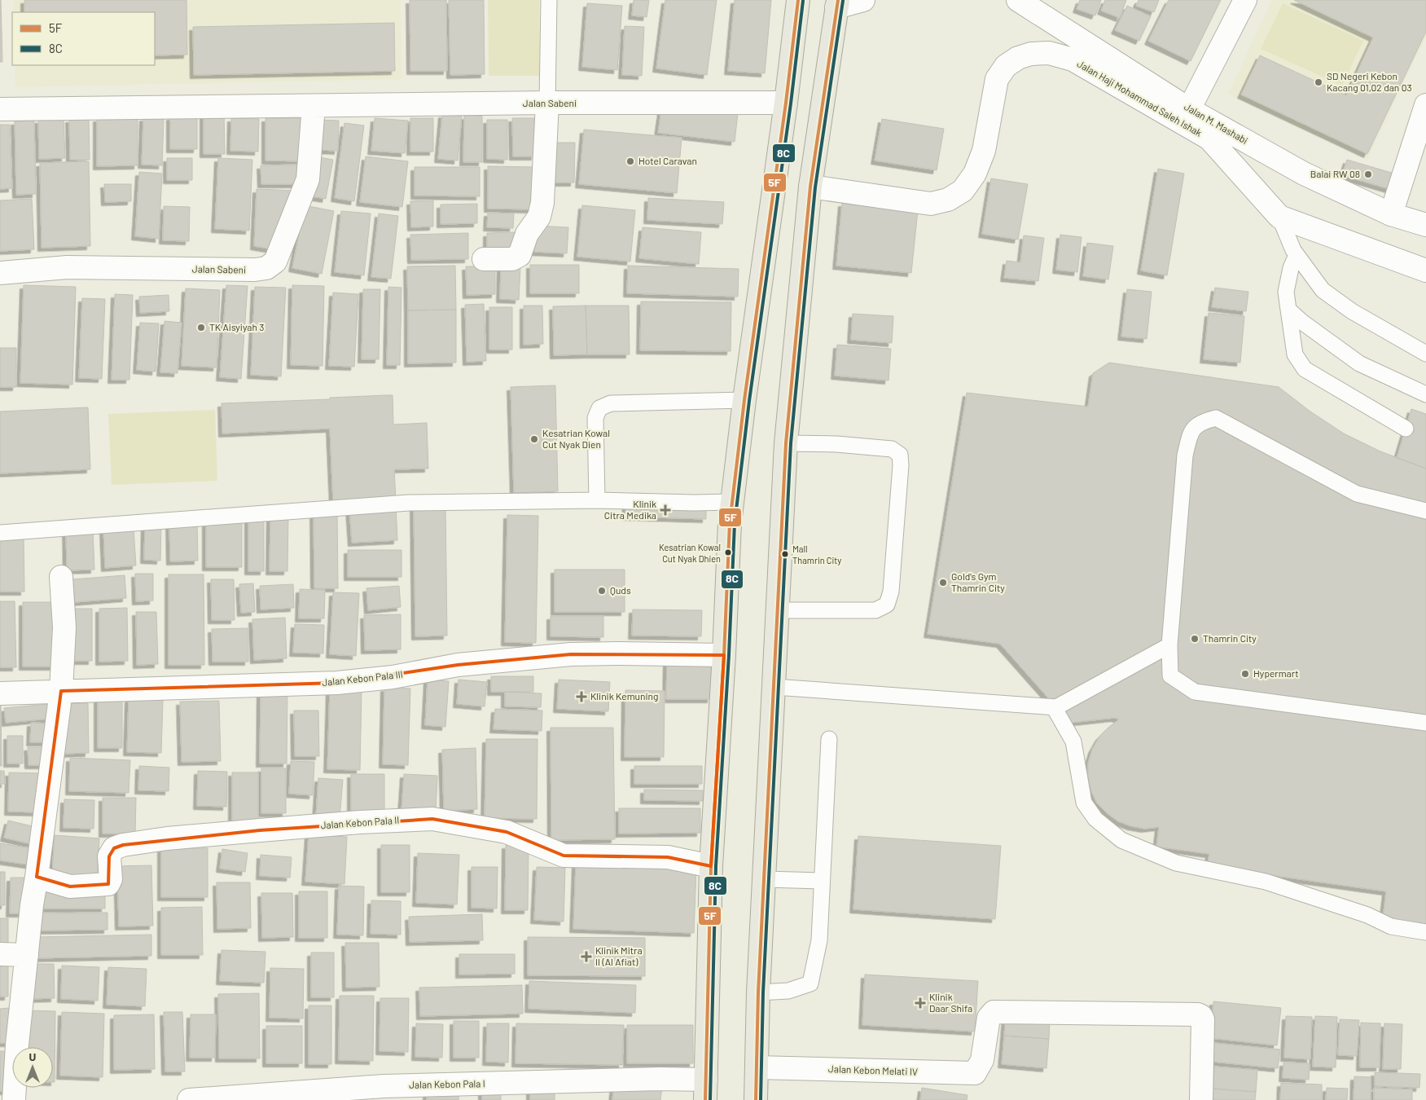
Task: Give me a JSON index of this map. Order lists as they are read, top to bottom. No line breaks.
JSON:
{"streets":{"street":["Jalan Haji Mohammad Saleh Ishak","Jalan Sabeni","Jalan M. Mashabi","Jalan Kebon Pala III","Jalan Kebon Pala II","Jalan Kebon Melati IV","Jalan Kebon Pala I"]},"places":{"other":["SD Negeri Kebon Kacang 01,02 dan 03","Hotel Caravan","Balai RW 08","TK Aisyiyah 3","Kesatrian Kowal Cut Nyak Dien","Kesatrian Kowal Cut Nyak Dhien","Mall Thamrin City","Gold's Gym Thamrin City","Quds","Thamrin City","Hypermart"],"health":["Klinik Citra Medika","Klinik Kemuning","Klinik Mitra II (Al Afiat)","Klinik Daar Shifa"]},"lines":["transit line 5F","transit line 8C"],"legend":["5F","8C"],"north":"top"}
